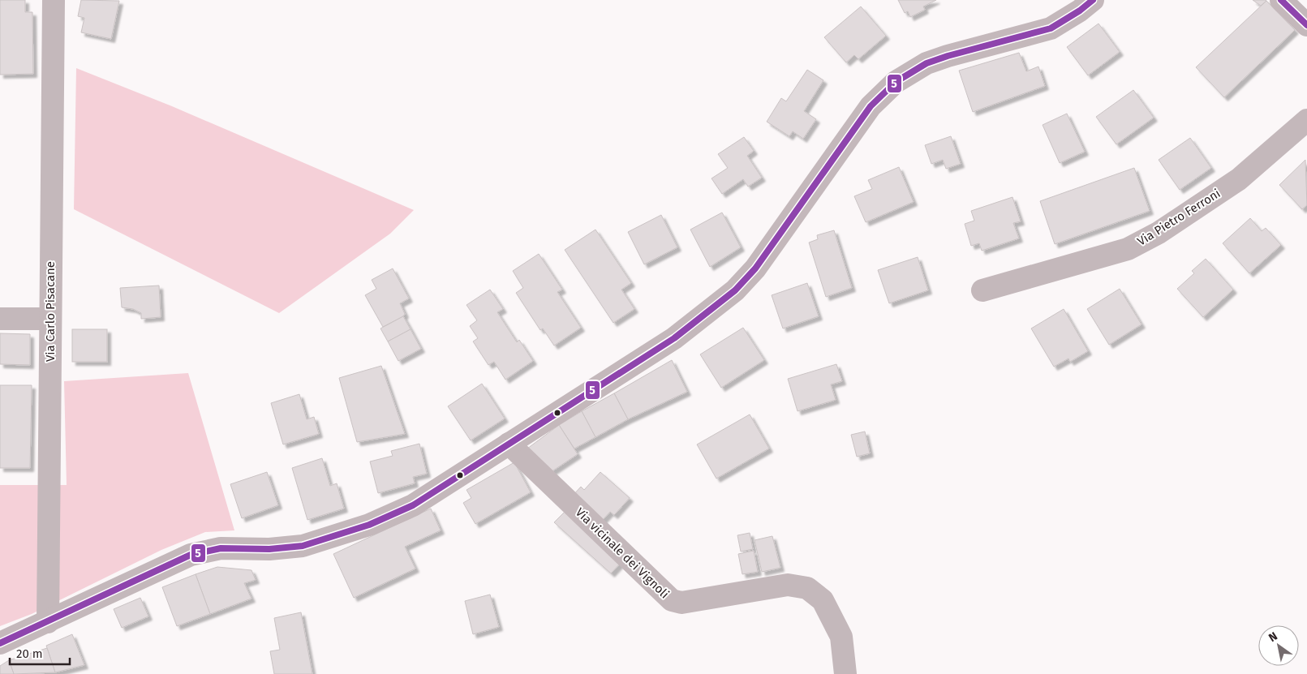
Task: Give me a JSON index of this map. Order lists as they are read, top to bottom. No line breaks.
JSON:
{"streets":{"street":["Via Pietro Ferroni","Via Carlo Pisacane","Via vicinale dei Vignoli"]},"lines":["transit line 5"],"scale_bar":"20 m","north":"top left"}
